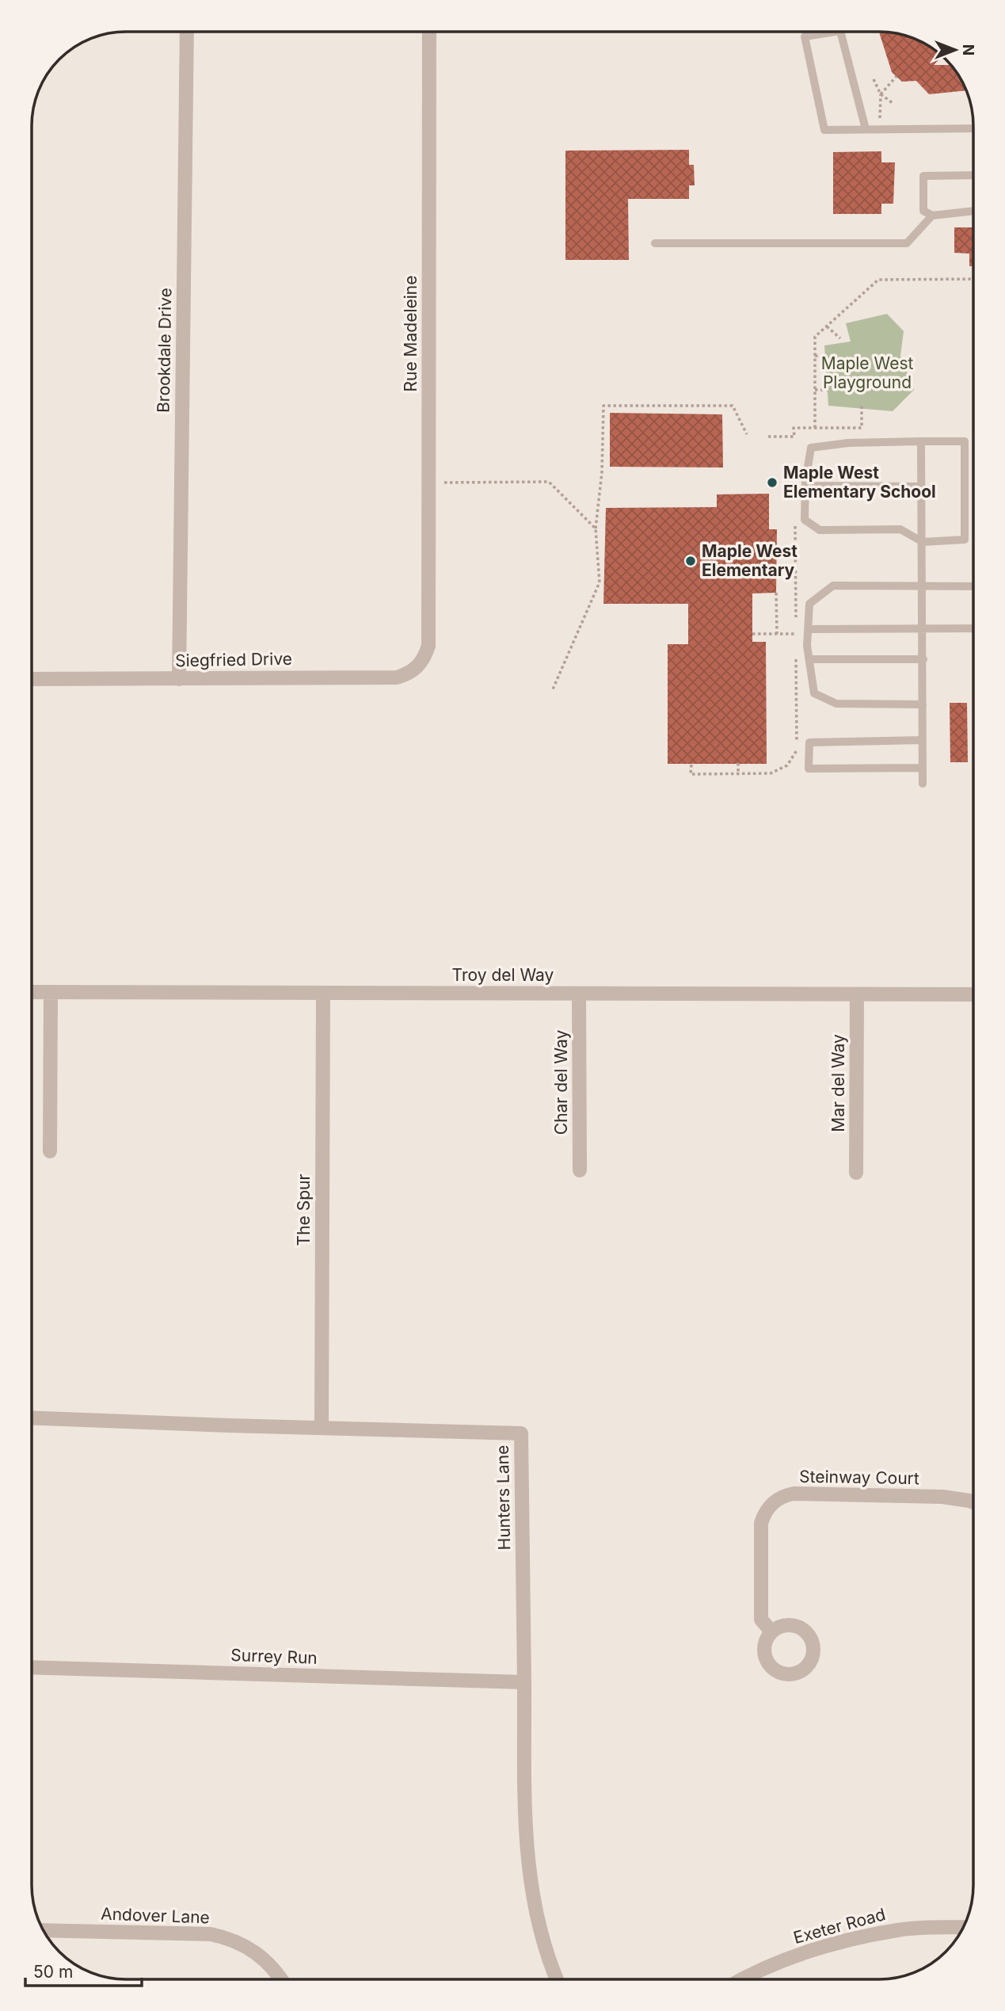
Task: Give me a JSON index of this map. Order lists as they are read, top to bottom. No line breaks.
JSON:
{"streets":{"street":["Rue Madeleine","Brookdale Drive","Siegfried Drive","Troy del Way","Char del Way","Mar del Way","The Spur","Steinway Court","Hunters Lane","Surrey Run","Andover Lane","Exeter Road"]},"crossings":[["Rue Madeleine","Siegfried Drive"],["Brookdale Drive","Siegfried Drive"],["Troy del Way","Char del Way"],["Troy del Way","Mar del Way"],["Troy del Way","The Spur"],["The Spur","Hunters Lane"],["Hunters Lane","Surrey Run"]],"parks":["Maple West Playground"],"places":["Maple West Elementary School","Maple West Elementary"],"scale_bar":"50 m","north":"right"}
